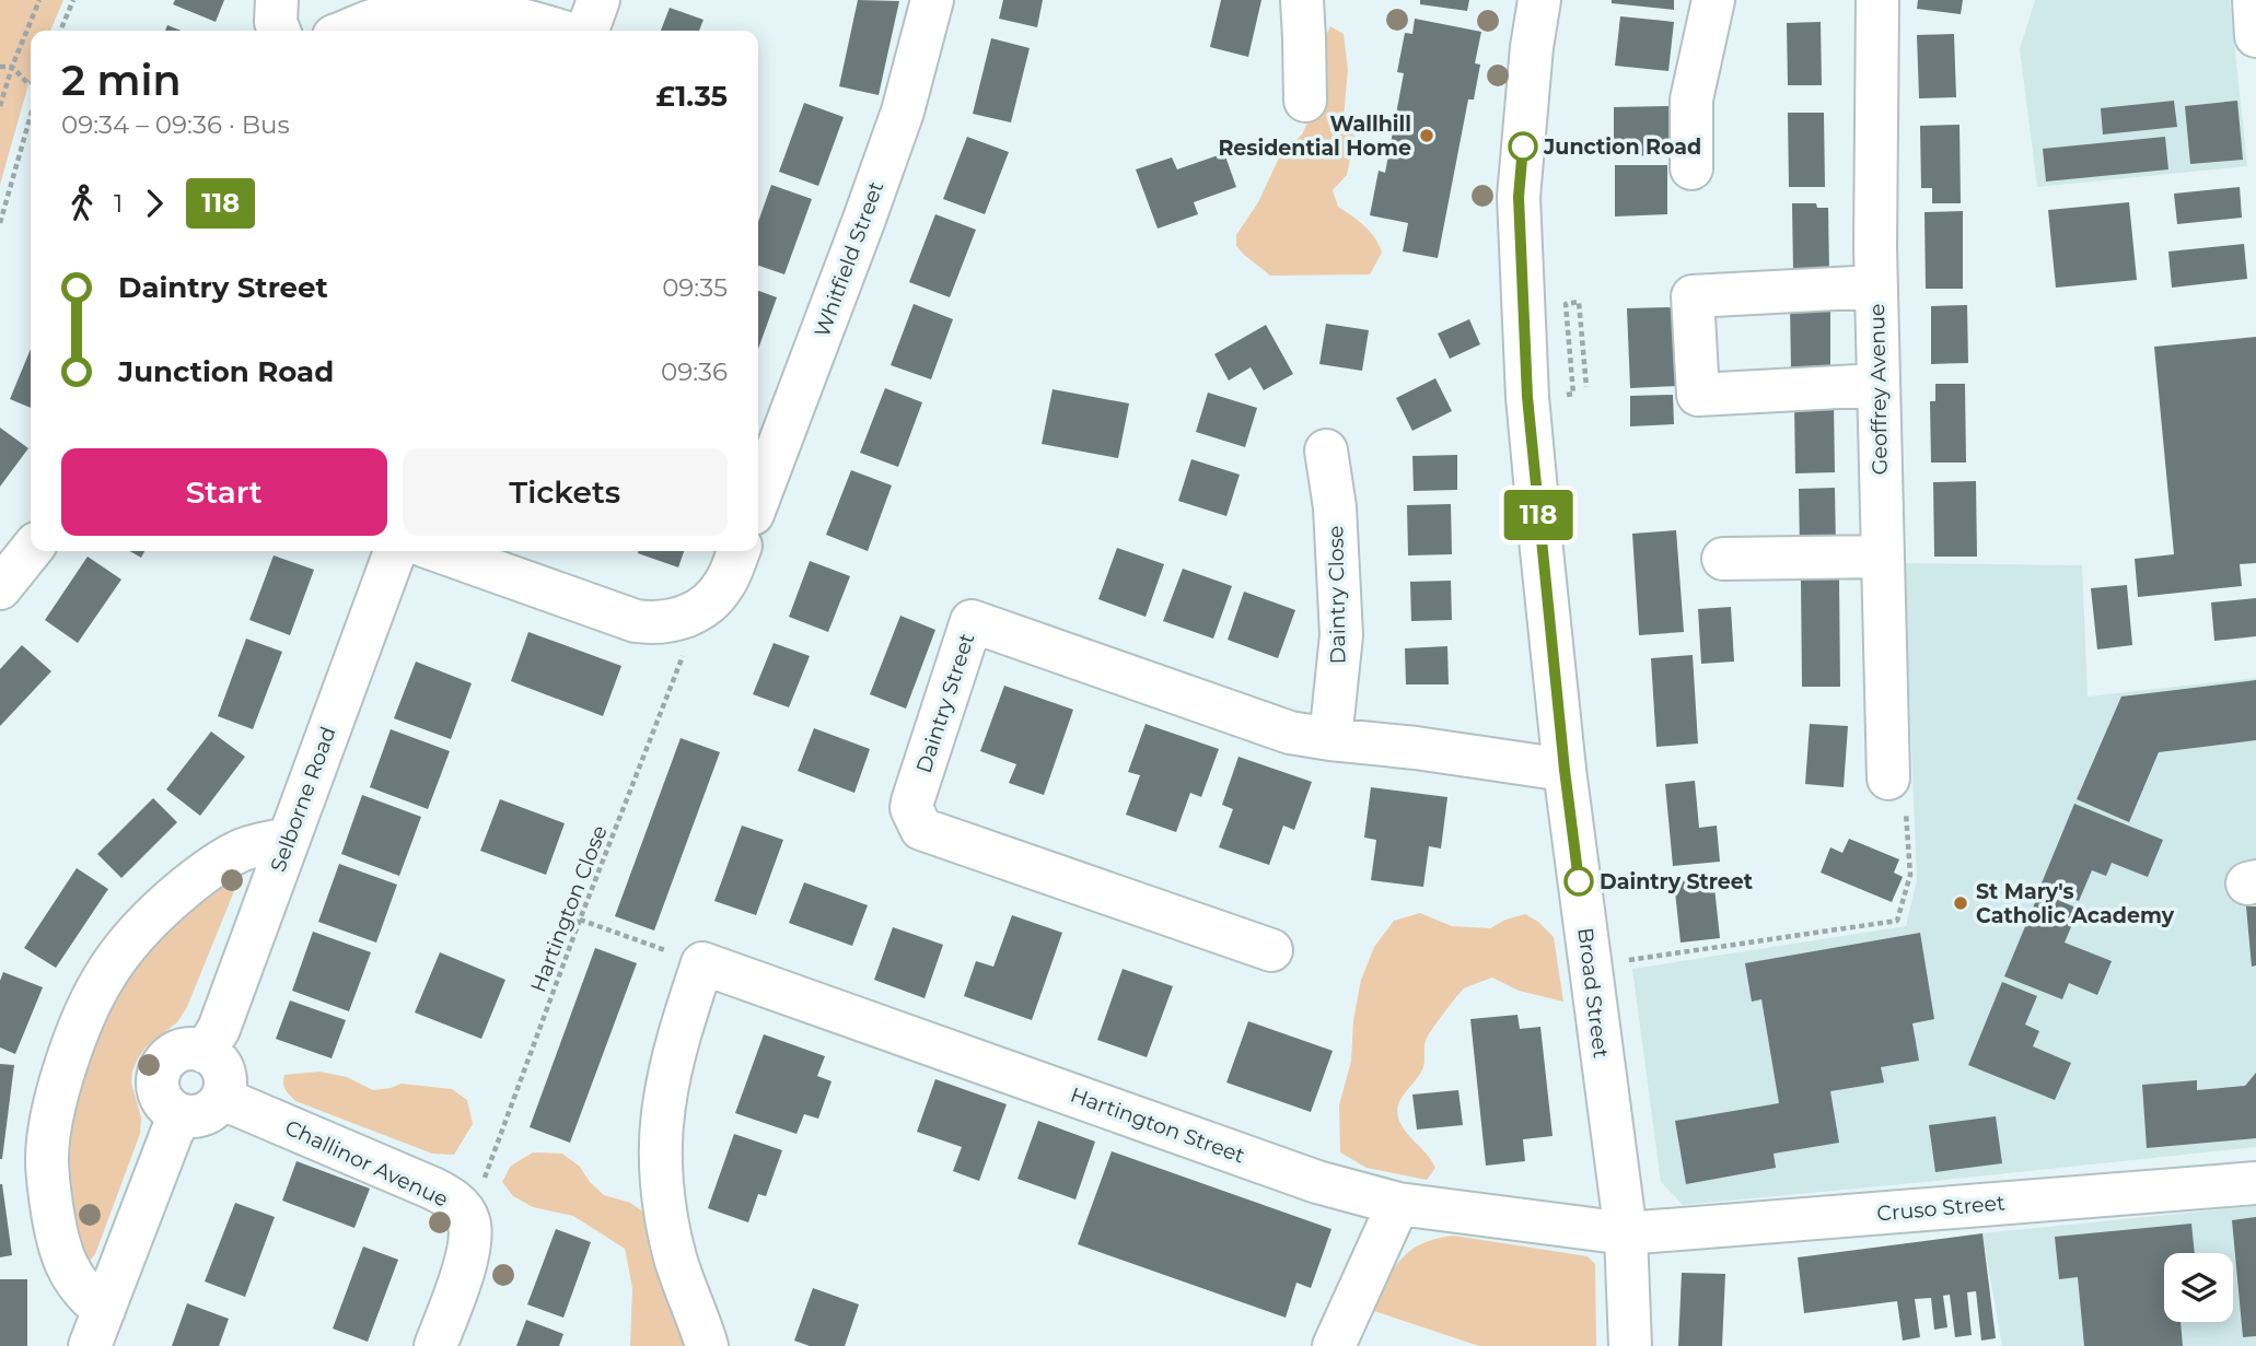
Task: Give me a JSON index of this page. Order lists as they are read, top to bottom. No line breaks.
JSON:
{"streets":{"main road":["Whitfield Street","Geoffrey Avenue","Daintry Close","Daintry Street","Selborne Road","Broad Street","Hartington Street","Challinor Avenue","Cruso Street"],"path":["Hartington Close"]},"crossings":[["Daintry Close","Daintry Street"],["Daintry Street","Broad Street"],["Selborne Road","Challinor Avenue"],["Hartington Close","Challinor Avenue"],["Broad Street","Hartington Street"],["Broad Street","Cruso Street"],["Hartington Street","Cruso Street"]],"places":["Wallhill Residential Home","Junction Road","Daintry Street","St Mary's Catholic Academy"],"lines":["bus line 118"],"page":{"on_map":"118","heading":["2 min","09:34 – 09:36 · Bus","£1.35"],"legs":["1","118"],"list":[{"name":"Daintry Street","value":"09:35"},{"name":"Junction Road","value":"09:36"}],"buttons":["Start","Tickets"]}}
